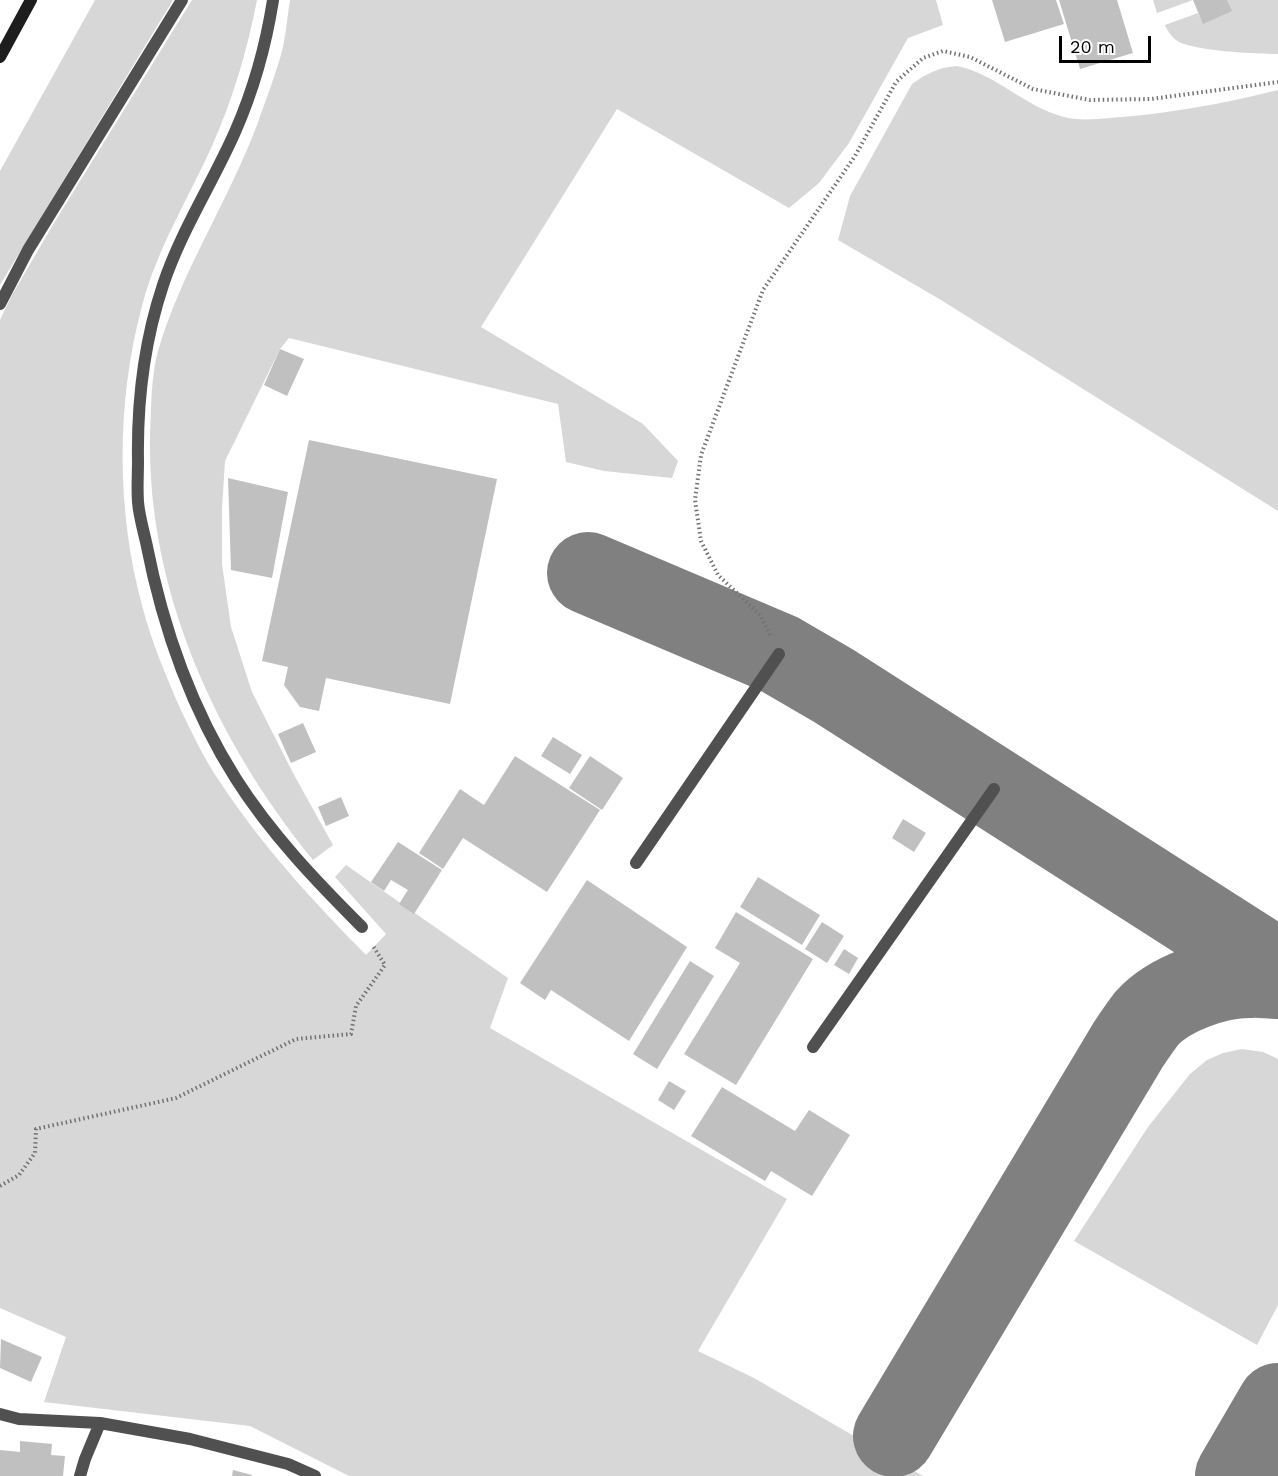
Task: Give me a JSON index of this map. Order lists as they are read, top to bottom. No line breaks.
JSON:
{"scale_bar":"20 m"}
